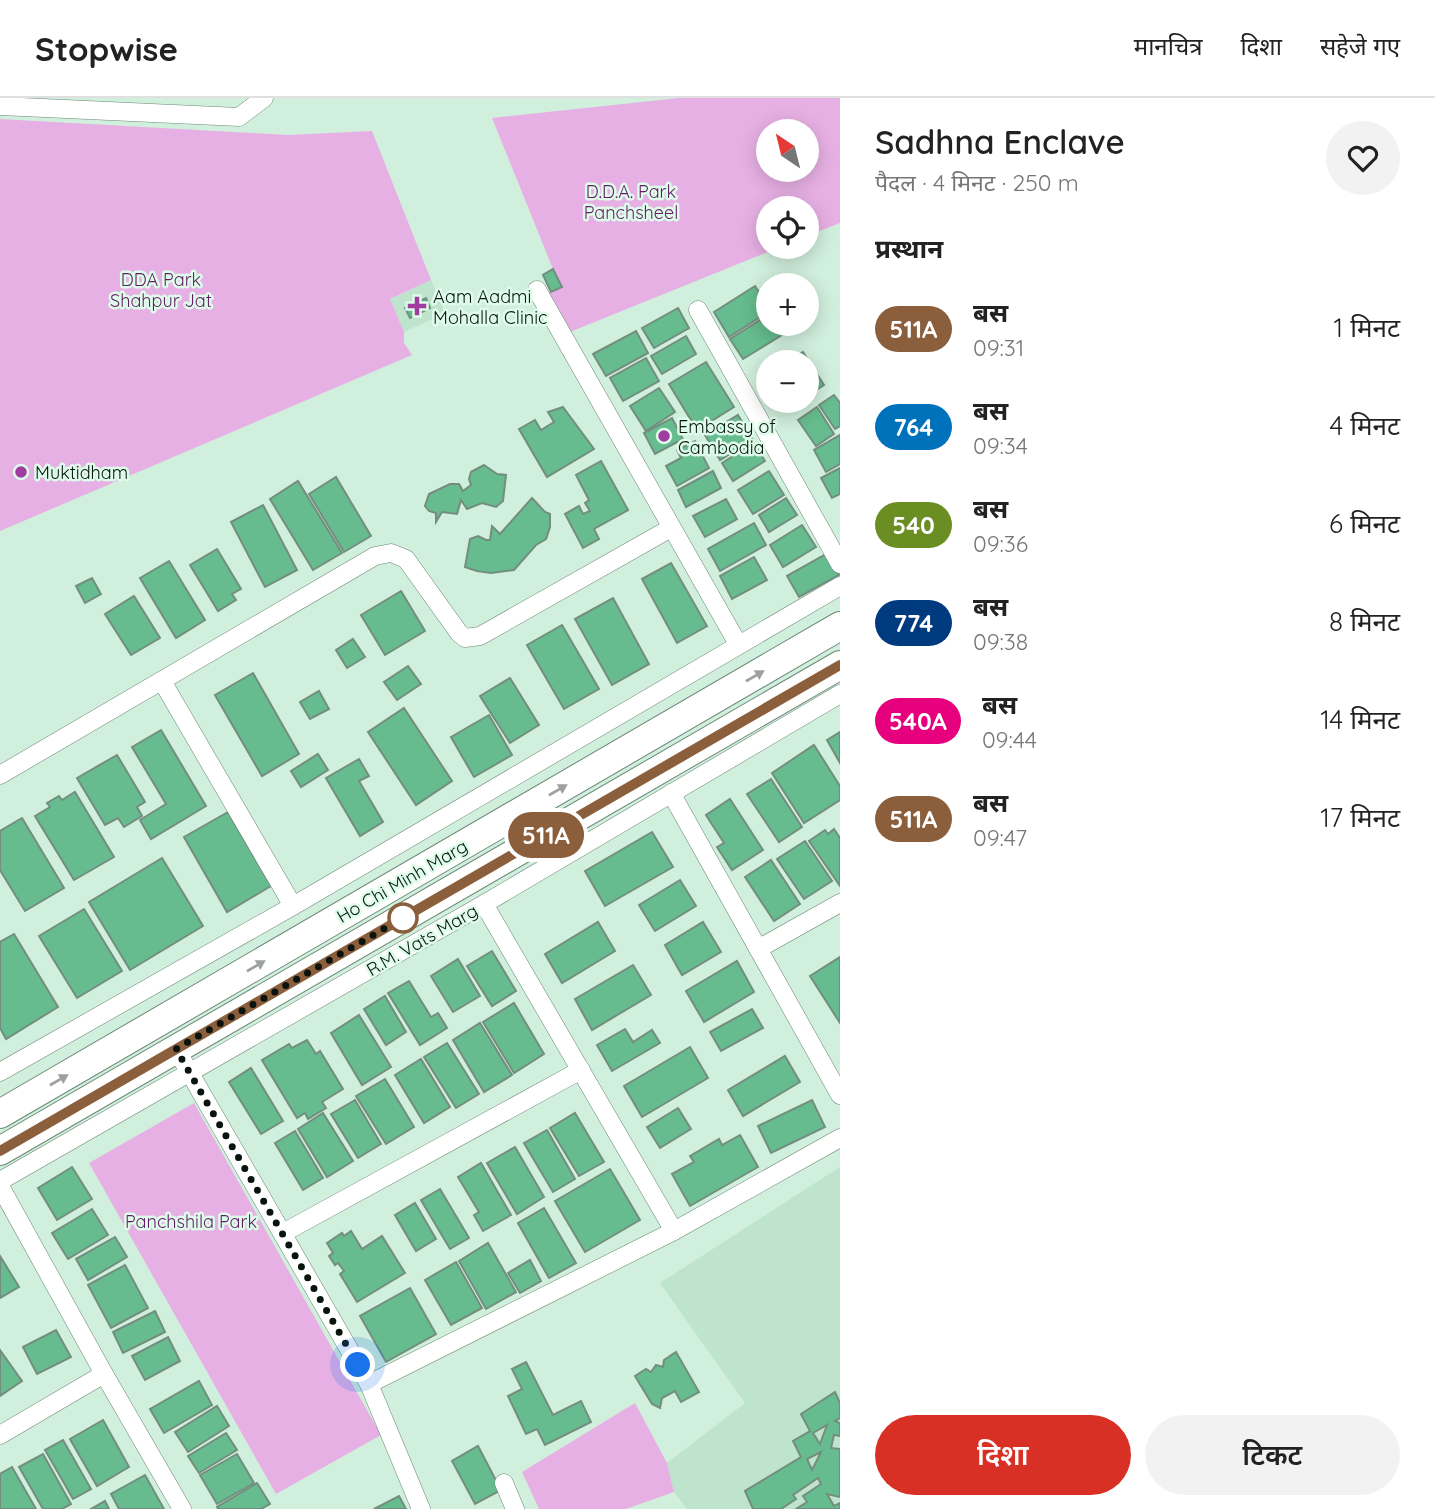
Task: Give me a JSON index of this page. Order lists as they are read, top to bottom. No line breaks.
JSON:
{"streets":{"main road":["Ho Chi Minh Marg"],"street":["R.M. Vats Marg"]},"crossings":[["Ho Chi Minh Marg","R.M. Vats Marg"]],"parks":["D.D.A. Park Panchsheel","DDA Park Shahpur Jat","Panchshila Park"],"places":{"health":["Aam Aadmi Mohalla Clinic"],"other":["Embassy of Cambodia","Muktidham"]},"lines":["bus line 511A"],"north":"top left","page":{"header":"Stopwise","nav":["मानचित्र","दिशा","सहेजे गए"],"on_map":"511A","heading":[["Sadhna Enclave","पैदल · 4 मिनट · 250 m"],"प्रस्थान"],"map_buttons":["+","−"],"list":[{"mark":"511A","name":"बस","note":"09:31","value":"1 मिनट"},{"mark":"764","name":"बस","note":"09:34","value":"4 मिनट"},{"mark":"540","name":"बस","note":"09:36","value":"6 मिनट"},{"mark":"774","name":"बस","note":"09:38","value":"8 मिनट"},{"mark":"540A","name":"बस","note":"09:44","value":"14 मिनट"},{"mark":"511A","name":"बस","note":"09:47","value":"17 मिनट"}],"buttons":["दिशा","टिकट"]}}
